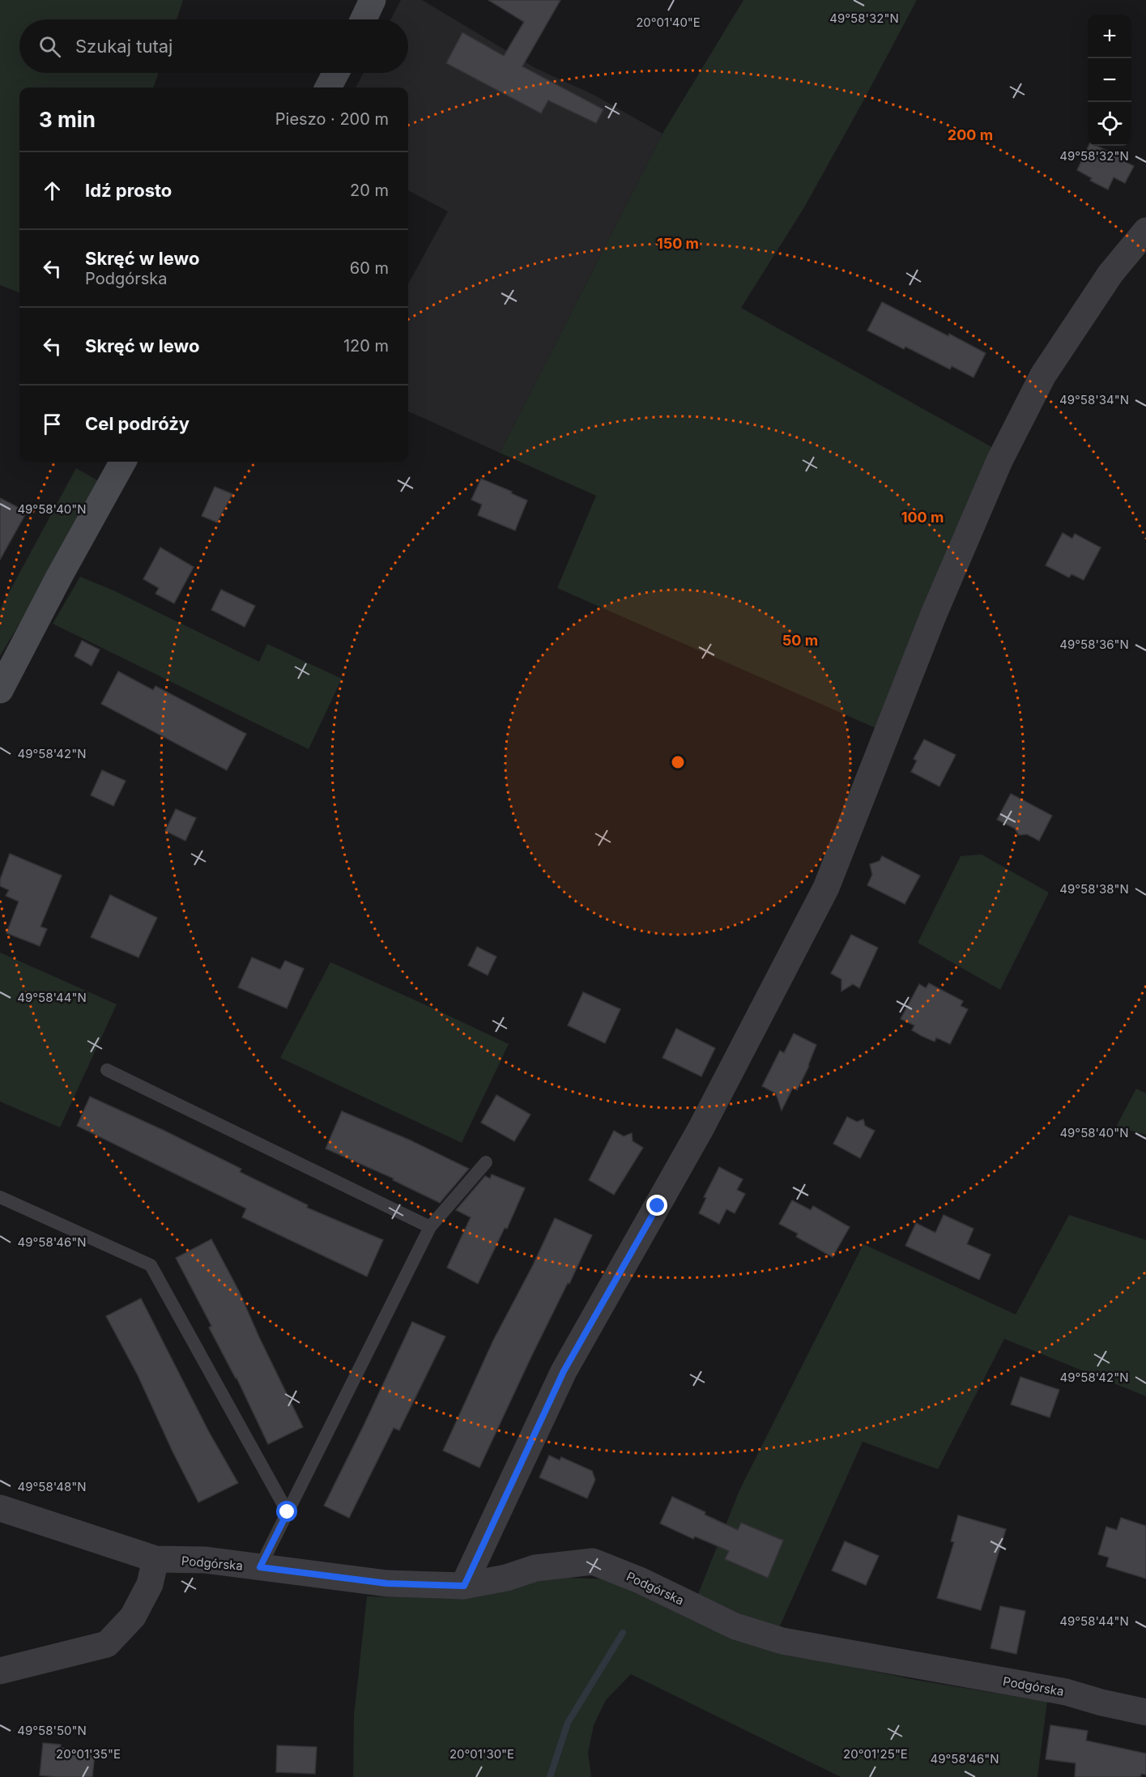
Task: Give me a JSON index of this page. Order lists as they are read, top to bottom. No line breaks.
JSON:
{"streets":{"street":["Podgórska"]},"page":{"map_buttons":["+","−"],"search":"Szukaj tutaj","heading":["3 min","Pieszo · 200 m"],"list":[["Idź prosto","20 m"],["Skręć w lewo","Podgórska","60 m"],["Skręć w lewo","120 m"],"Cel podróży"]},"coordinates":["49°58'32\"N","20°01'40\"E","49°58'34\"N","49°58'40\"N","49°58'36\"N","49°58'42\"N","49°58'38\"N","49°58'44\"N","49°58'46\"N","49°58'48\"N","49°58'50\"N","20°01'35\"E","20°01'30\"E","20°01'25\"E"],"rings":["200 m","150 m","100 m","50 m"]}
